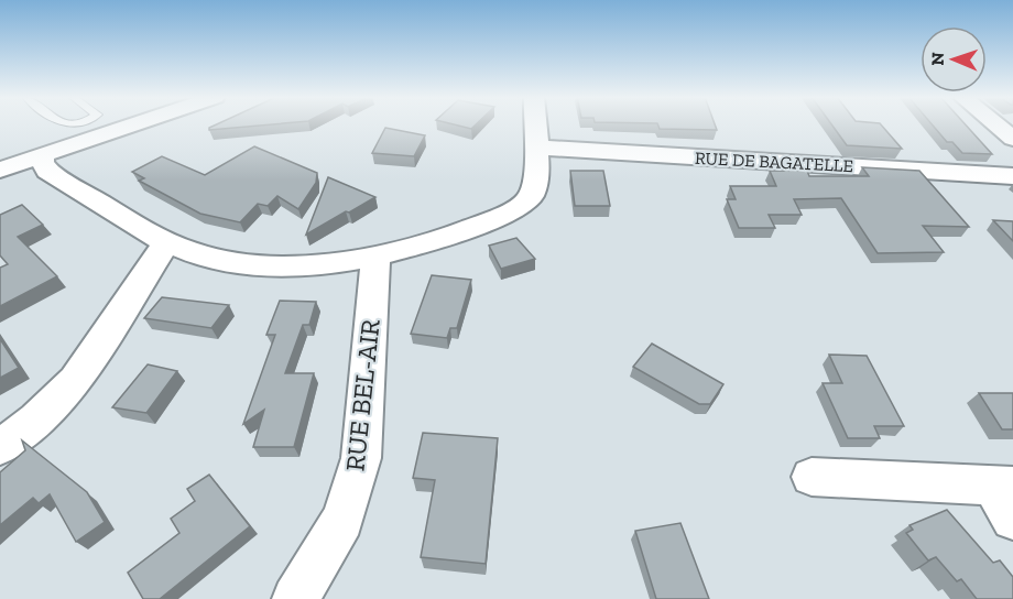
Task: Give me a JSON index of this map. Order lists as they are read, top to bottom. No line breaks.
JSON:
{"streets":{"street":["RUE DE BAGATELLE","RUE BEL-AIR"]},"north":"left"}
